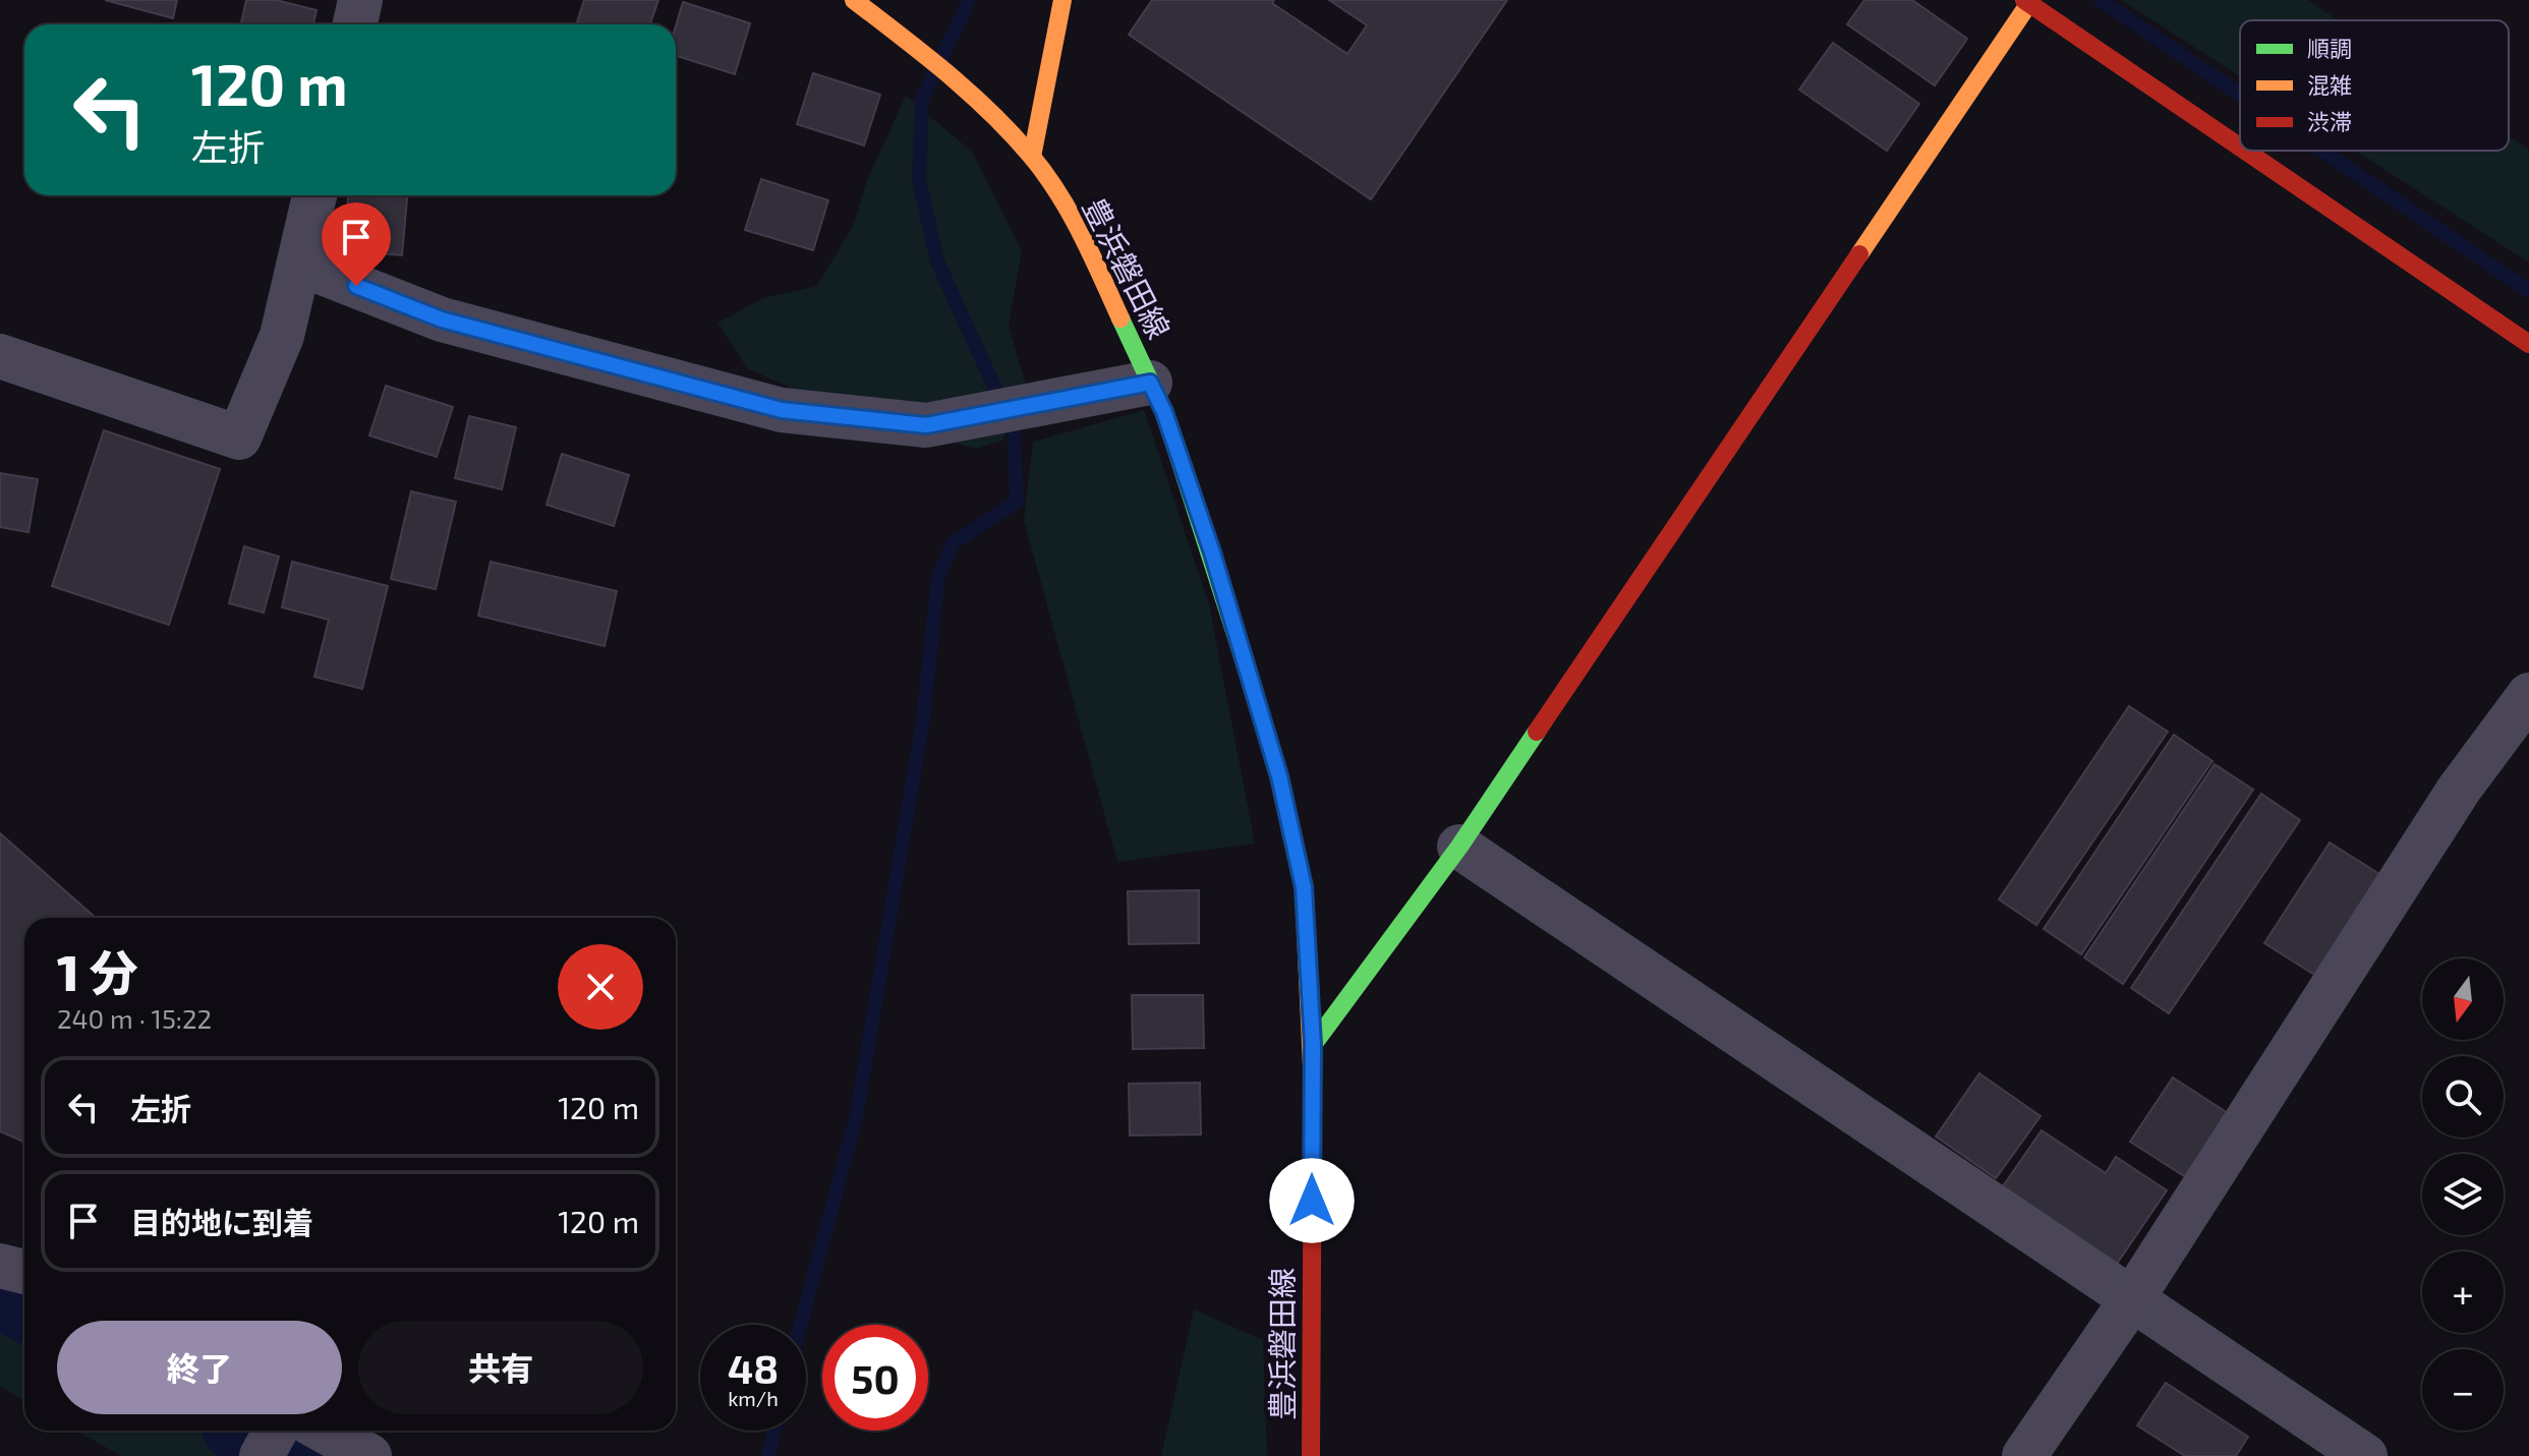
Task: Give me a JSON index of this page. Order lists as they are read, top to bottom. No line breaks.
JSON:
{"streets":{"street":["豊浜磐田線"]},"legend":["順調","混雑","渋滞"],"north":"bottom","page":{"turn":["120 m","左折"],"heading":["1 分","240 m · 15:22"],"map_buttons":["+","−"],"list":[{"name":"左折","value":"120 m"},{"name":"目的地に到着","value":"120 m"}],"buttons":["終了","共有"],"speed":"48 km/h","limit":"50"}}
